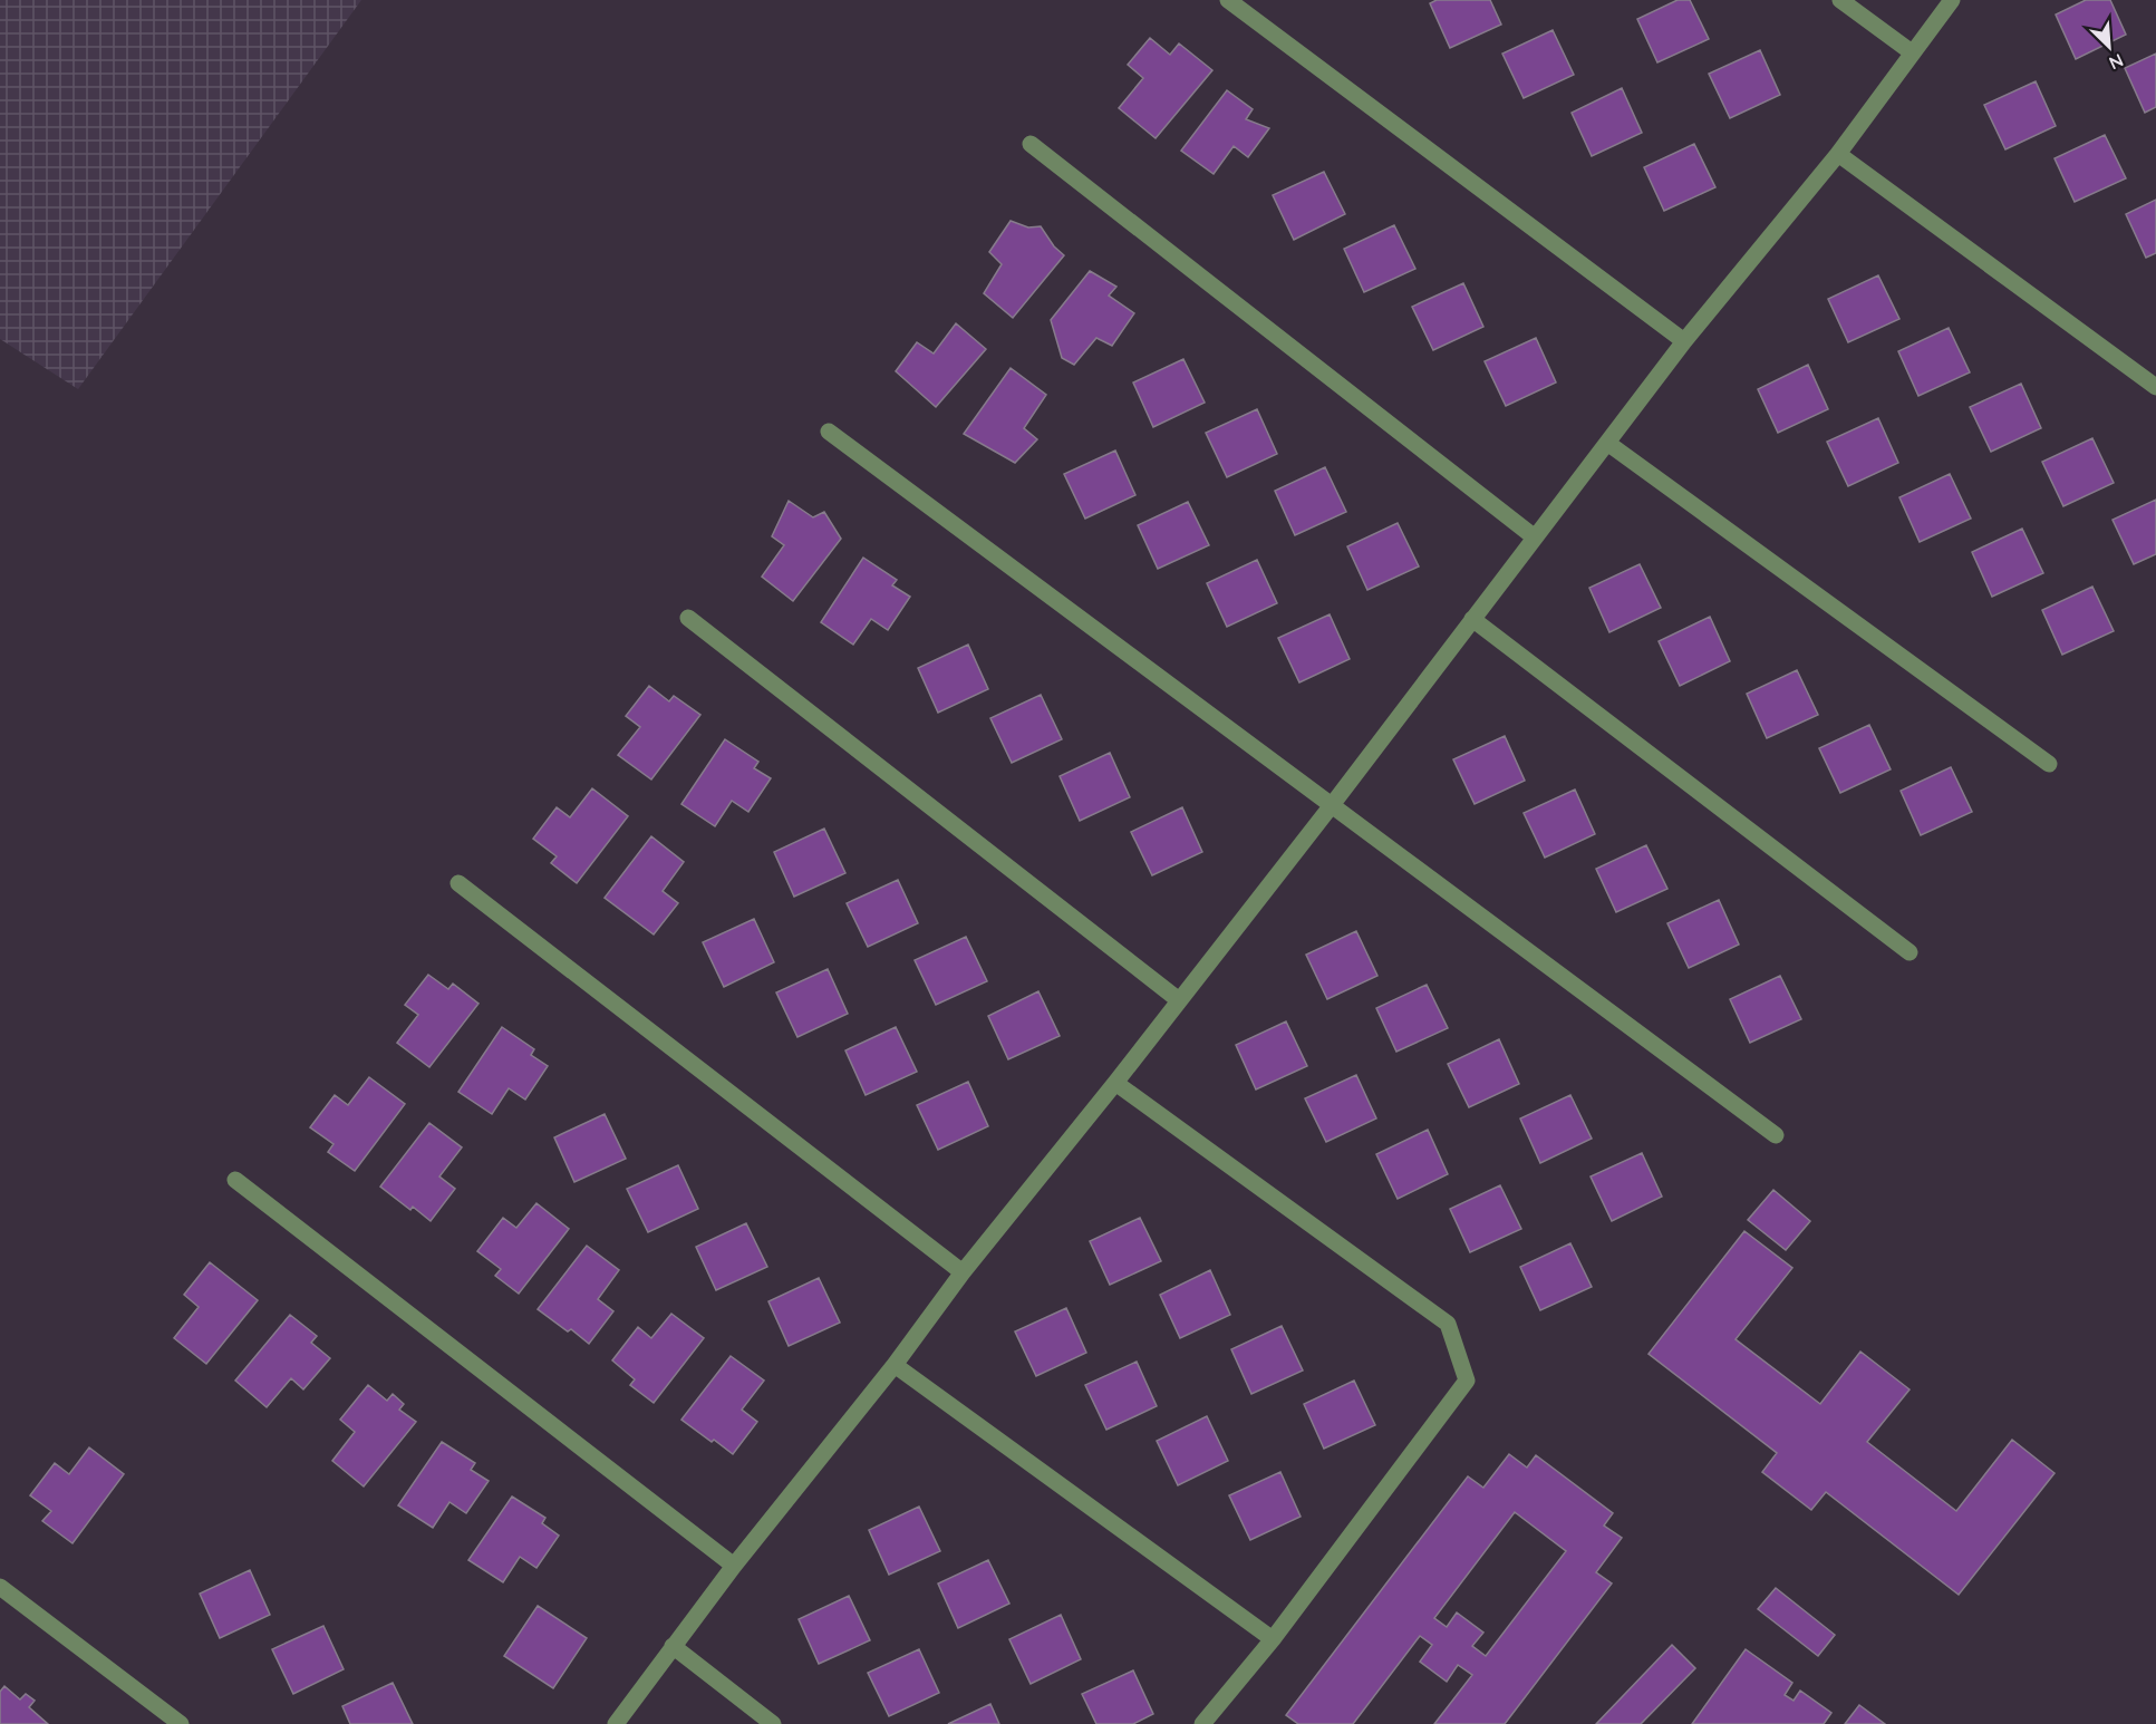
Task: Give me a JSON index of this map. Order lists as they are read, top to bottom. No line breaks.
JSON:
{"north":"bottom right"}
